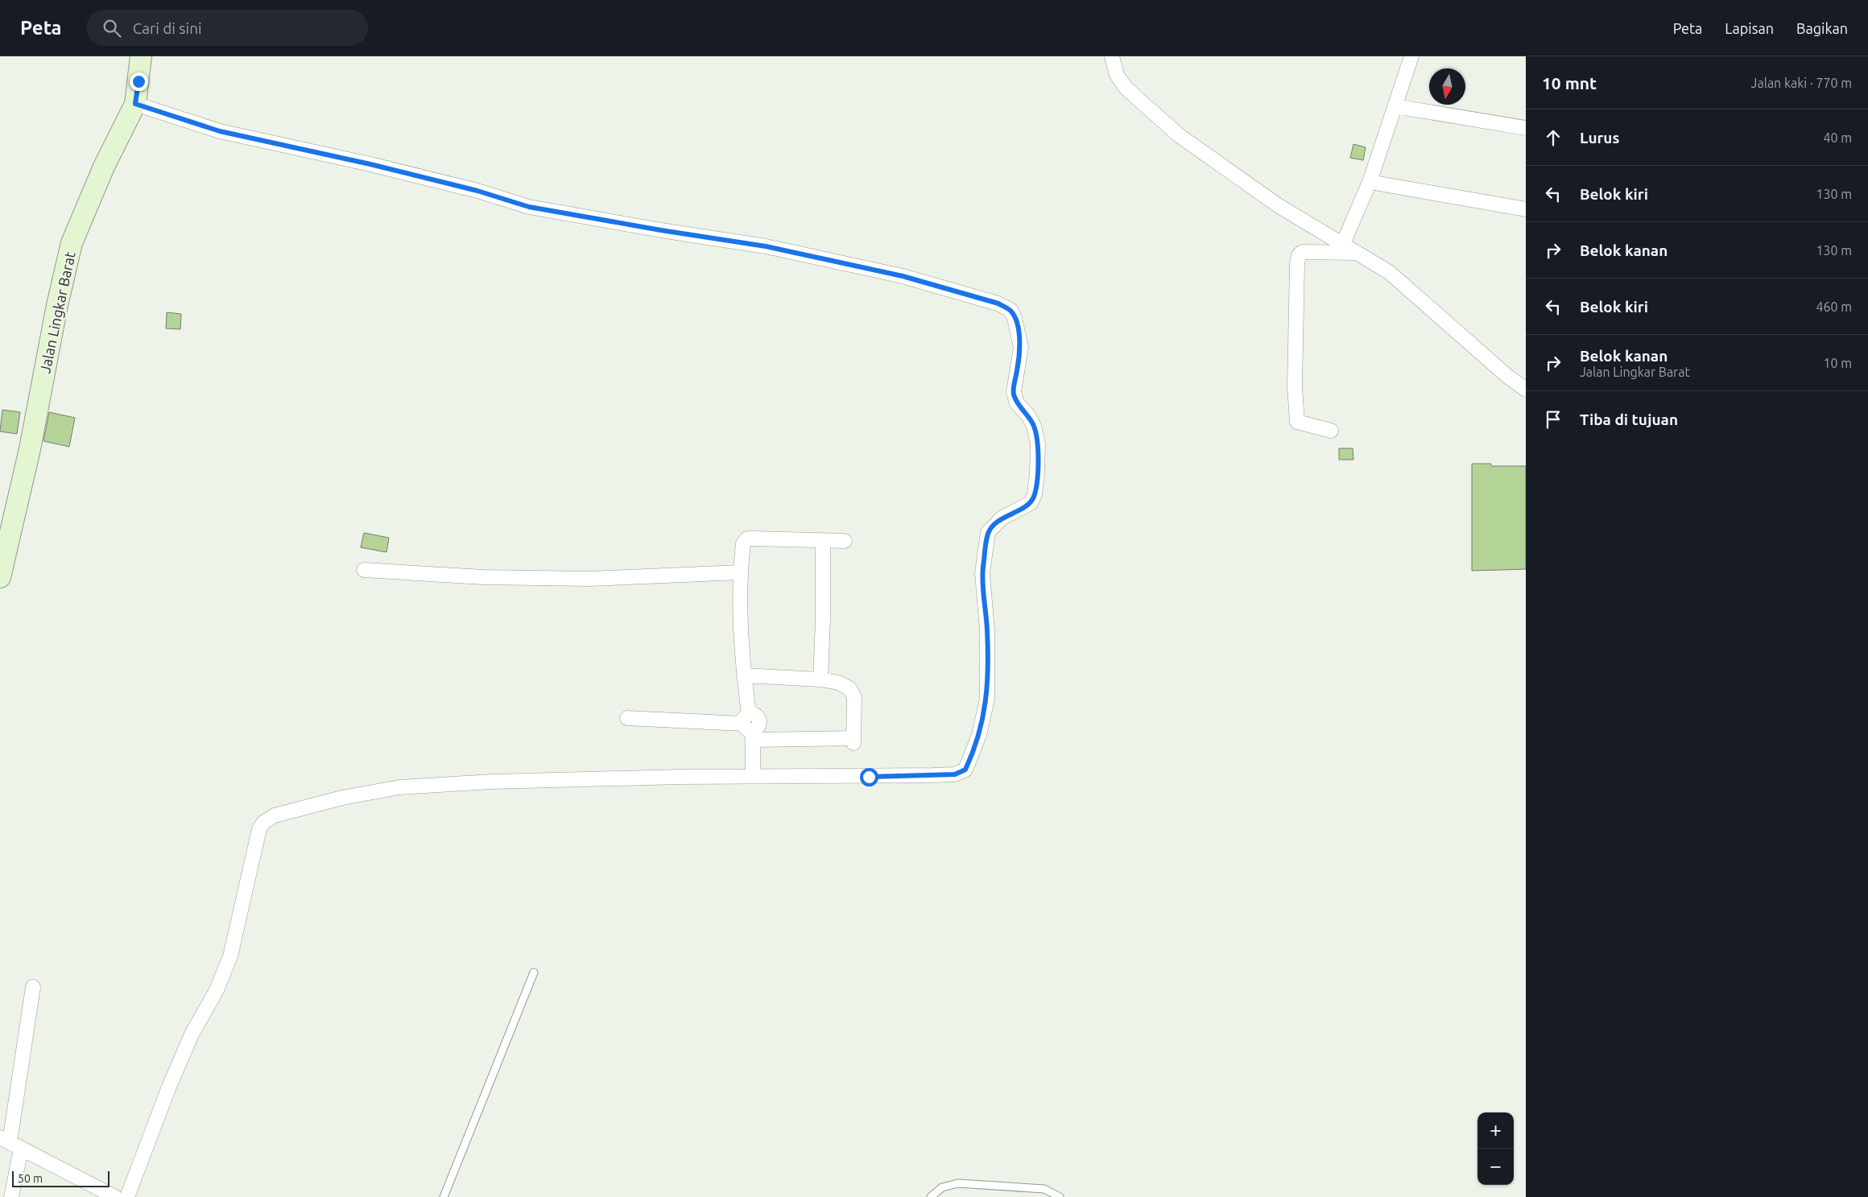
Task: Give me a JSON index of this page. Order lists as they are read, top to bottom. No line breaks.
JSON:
{"streets":{"street":["Jalan Lingkar Barat"]},"scale_bar":"50 m","north":"bottom","page":{"header":"Peta","search":"Cari di sini","nav":["Peta","Lapisan","Bagikan"],"heading":["10 mnt","Jalan kaki · 770 m"],"list":[["Lurus","40 m"],["Belok kiri","130 m"],["Belok kanan","130 m"],["Belok kiri","460 m"],["Belok kanan","Jalan Lingkar Barat","10 m"],"Tiba di tujuan"],"map_buttons":["+","−"],"scale":"50 m"}}
